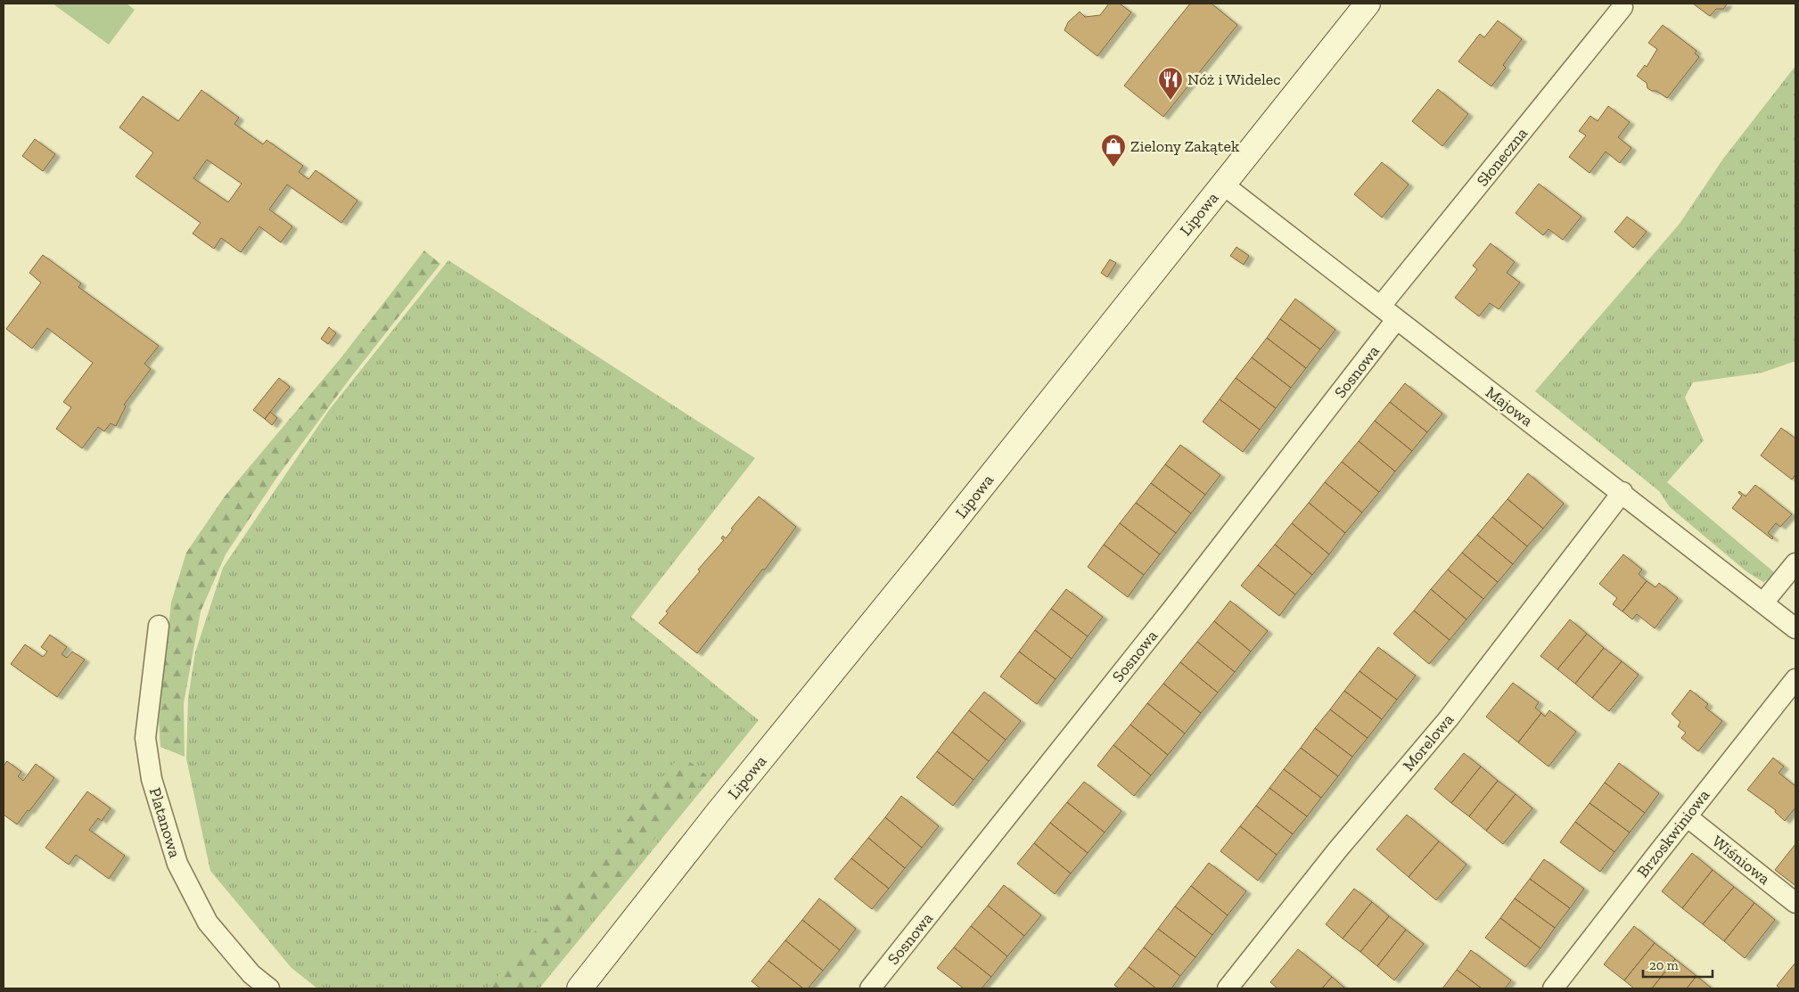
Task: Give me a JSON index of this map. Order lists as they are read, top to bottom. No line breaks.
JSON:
{"streets":{"street":["Słoneczna","Lipowa","Sosnowa","Majowa","Morelowa","Platanowa","Brzoskwiniowa","Wiśniowa"]},"crossings":[["Słoneczna","Majowa"],["Lipowa","Majowa"],["Sosnowa","Majowa"],["Majowa","Morelowa"],["Brzoskwiniowa","Wiśniowa"]],"places":{"restaurant":["Nóż i Widelec"],"shop":["Zielony Zakątek"]},"scale_bar":"20 m"}
